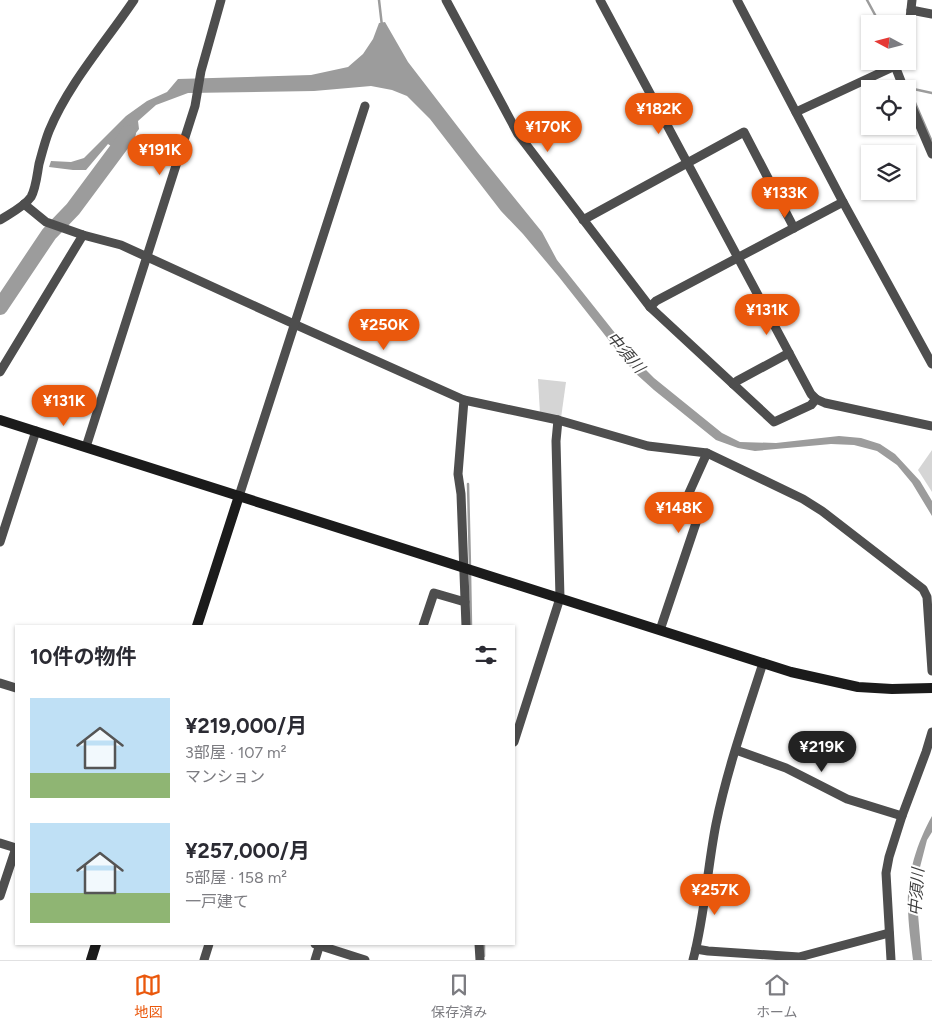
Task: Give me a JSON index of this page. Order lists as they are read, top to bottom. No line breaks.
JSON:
{"water":["中須川"],"north":"left","page":{"price":["¥182K","¥170K","¥191K","¥133K","¥131K","¥250K","¥131K","¥148K","¥219K","¥257K"],"heading":"10件の物件","list":[{"name":"¥219,000/月","note":"3部屋 · 107 m² · マンション"},{"name":"¥257,000/月","note":"5部屋 · 158 m² · 一戸建て"}],"tabs":["地図","保存済み","ホーム"]}}
